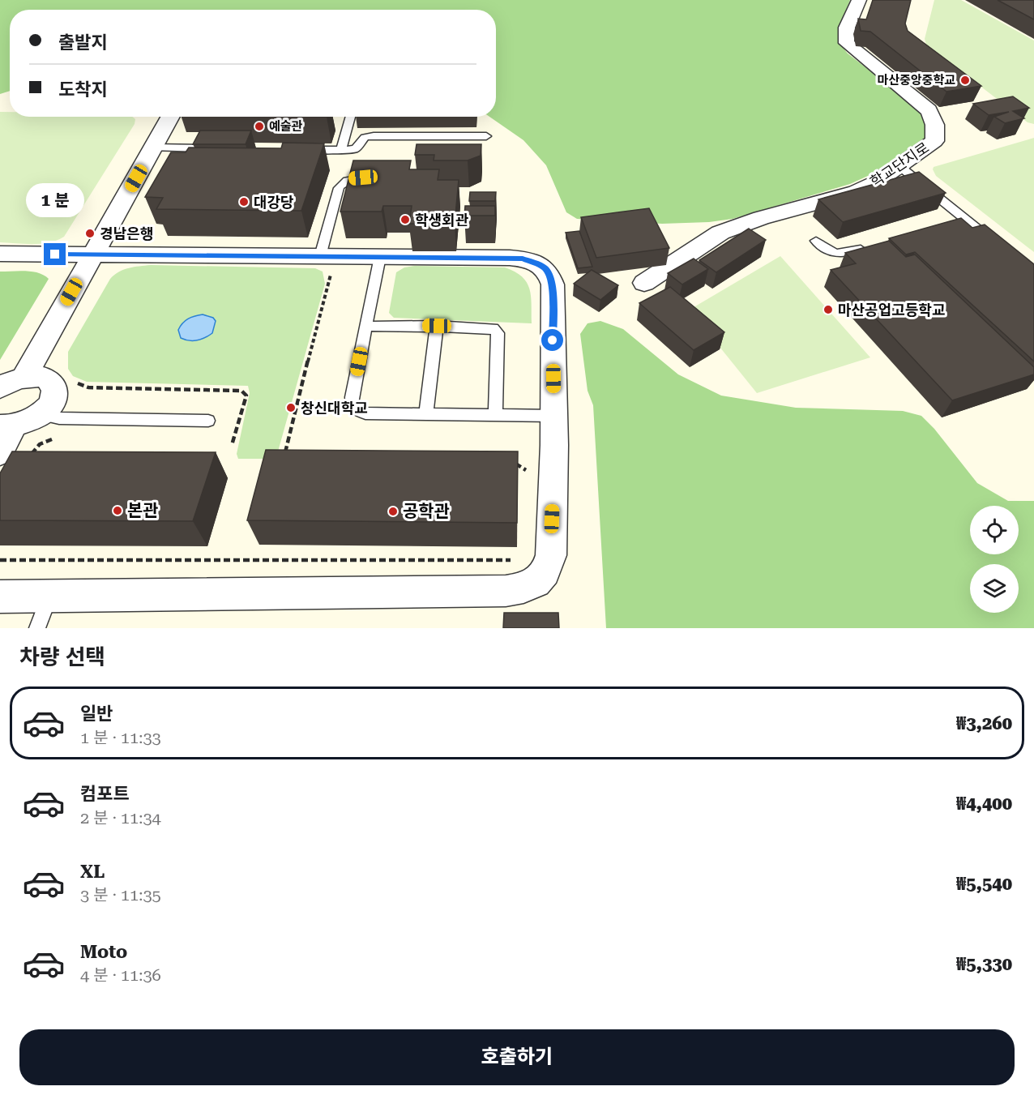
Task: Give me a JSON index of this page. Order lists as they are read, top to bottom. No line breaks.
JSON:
{"streets":{"street":["학교단지로"]},"places":["마산중앙중학교","예술관","대강당","학생회관","경남은행","마산공업고등학교","창신대학교","본관","공학관"],"page":{"banner":["출발지","도착지"],"bubble":"1 분","heading":"차량 선택","list":[{"name":"일반","note":"1 분 · 11:33","value":"₩3,260"},{"name":"컴포트","note":"2 분 · 11:34","value":"₩4,400"},{"name":"XL","note":"3 분 · 11:35","value":"₩5,540"},{"name":"Moto","note":"4 분 · 11:36","value":"₩5,330"}],"buttons":"호출하기"}}
